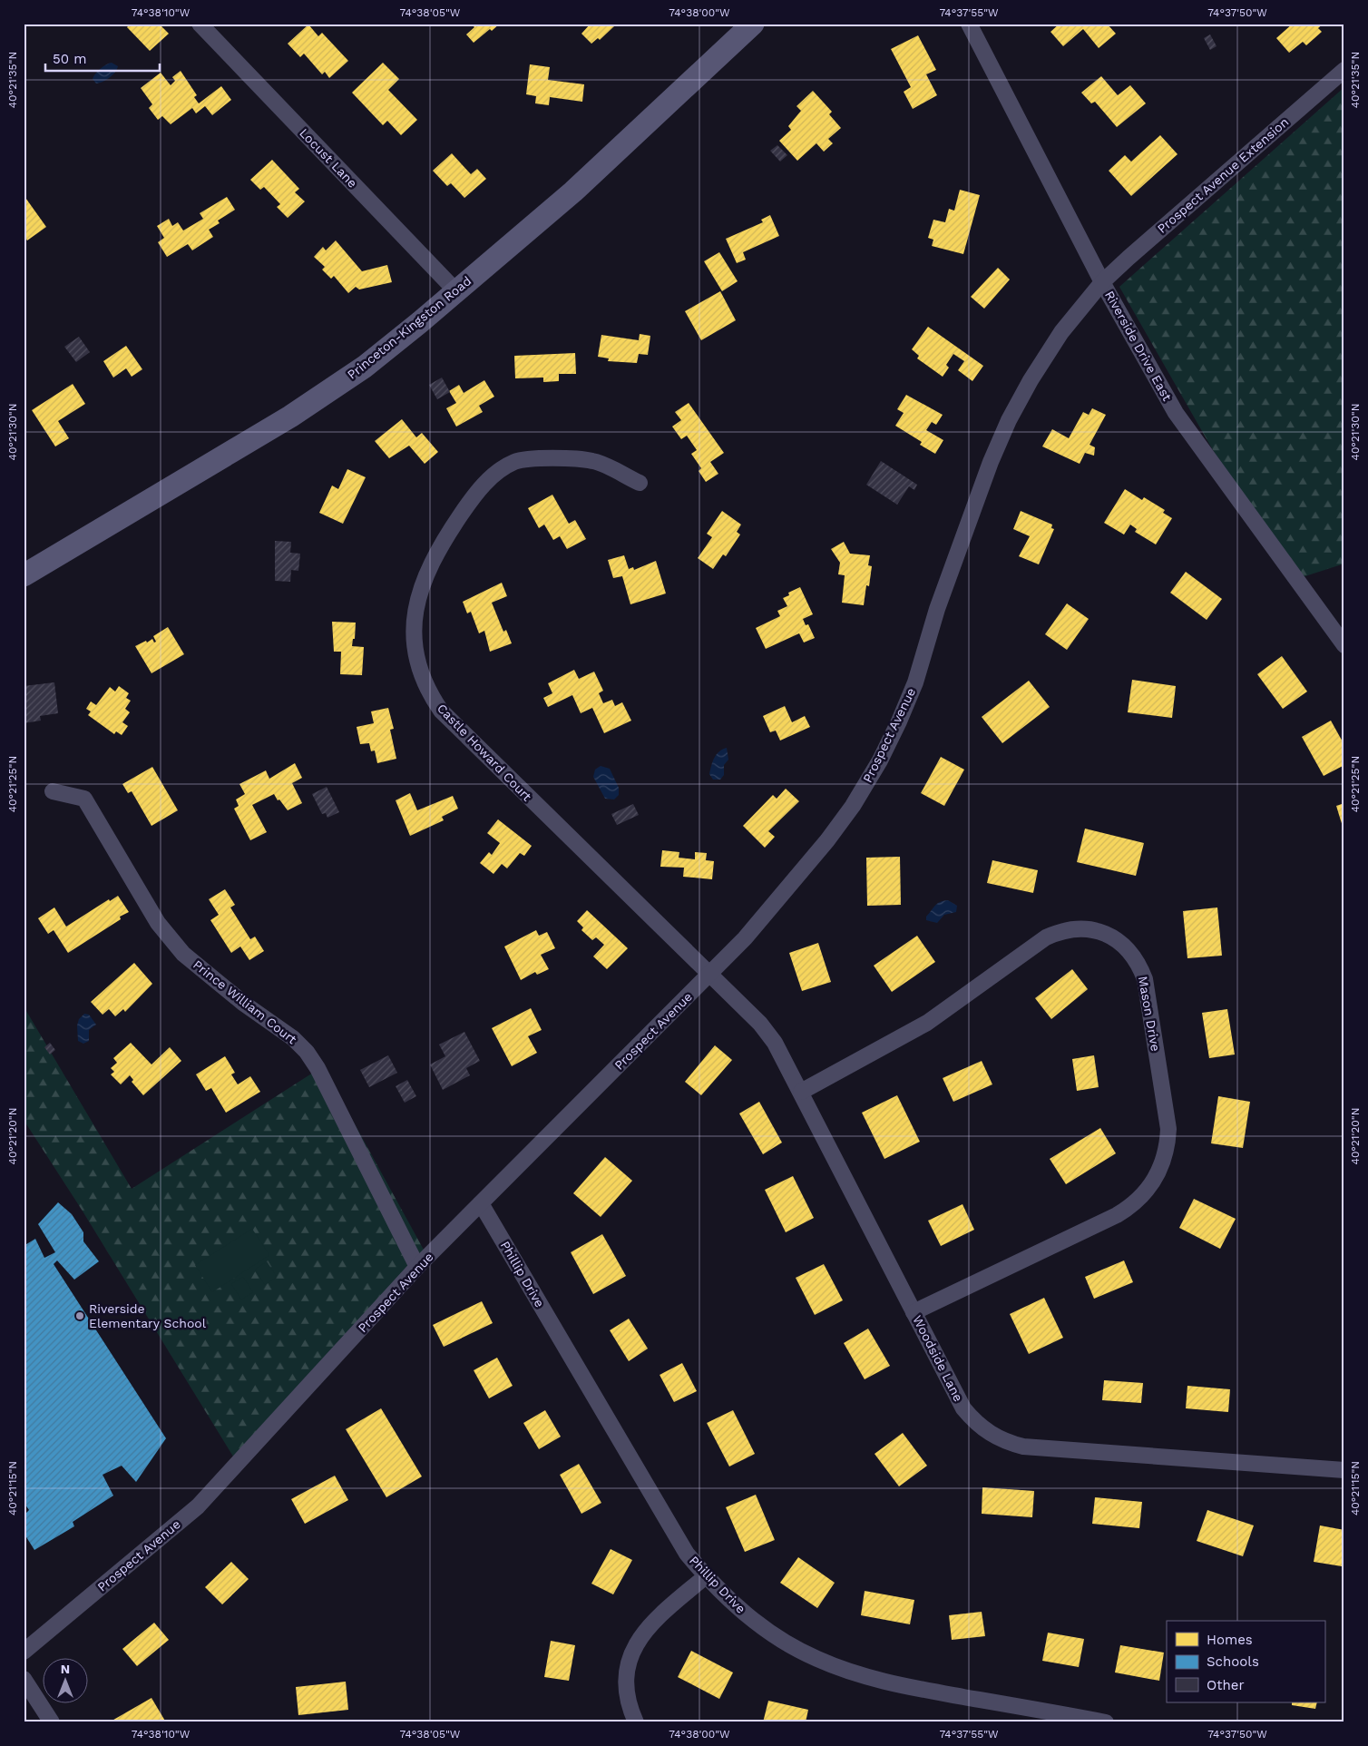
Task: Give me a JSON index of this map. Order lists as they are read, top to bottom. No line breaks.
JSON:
{"streets":{"main road":["Princeton-Kingston Road"],"street":["Locust Lane","Prospect Avenue Extension","Riverside Drive East","Prospect Avenue","Castle Howard Court","Prince William Court","Mason Drive","Phillip Drive","Woodside Lane"]},"crossings":[["Locust Lane","Princeton-Kingston Road"],["Prospect Avenue Extension","Riverside Drive East"],["Prospect Avenue Extension","Prospect Avenue"],["Riverside Drive East","Prospect Avenue"],["Prospect Avenue","Castle Howard Court"],["Prospect Avenue","Prince William Court"],["Prospect Avenue","Phillip Drive"],["Prospect Avenue","Woodside Lane"],["Castle Howard Court","Woodside Lane"],["Mason Drive","Woodside Lane"]],"places":["Riverside Elementary School"],"legend":["Homes","Schools","Other"],"scale_bar":"50 m","north":"top","coordinates":["74°38'10\"W","74°38'05\"W","74°38'00\"W","74°37'55\"W","74°37'50\"W","40°21'35\"N","40°21'30\"N","40°21'25\"N","40°21'20\"N","40°21'15\"N"]}
